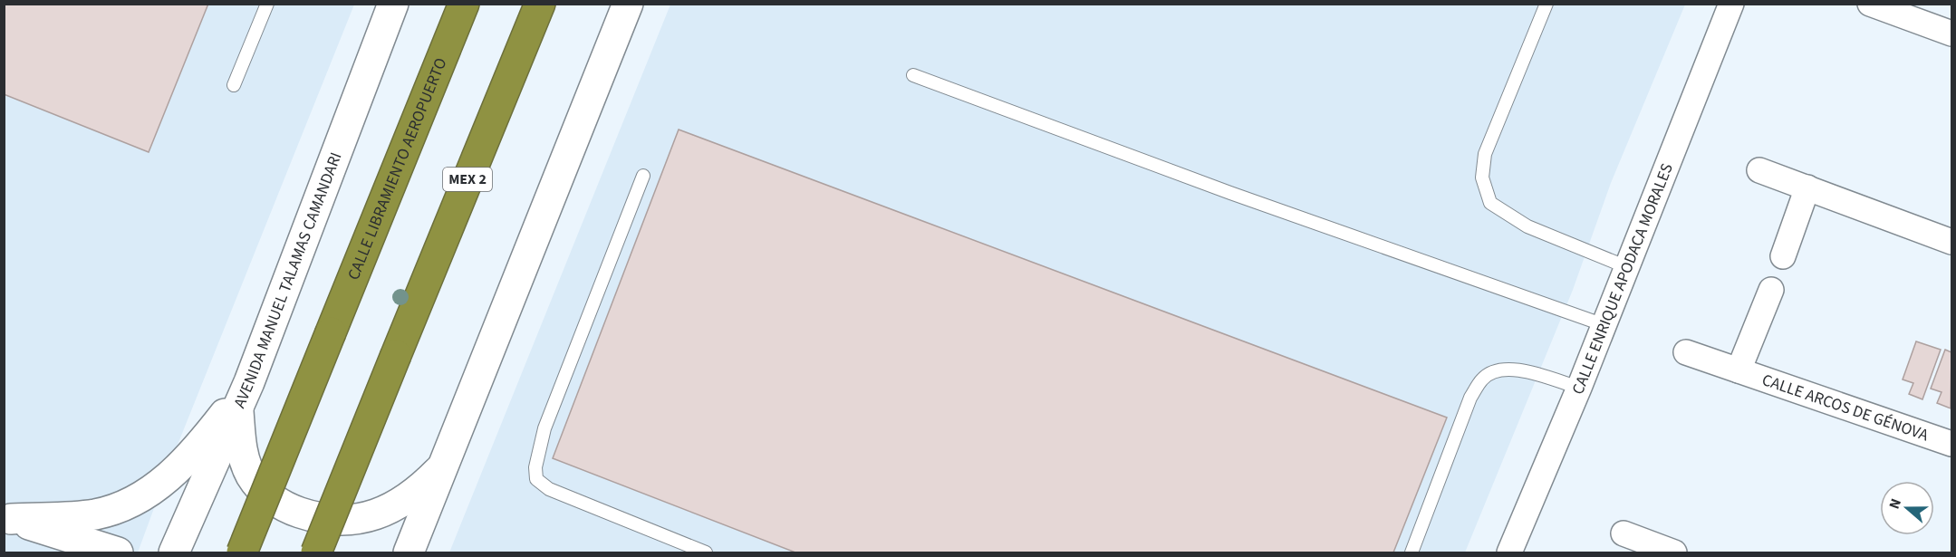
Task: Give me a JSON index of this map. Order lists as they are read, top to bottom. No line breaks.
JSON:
{"streets":{"highway":["CALLE LIBRAMIENTO AEROPUERTO","MEX 2"],"main road":["AVENIDA MANUEL TALAMAS CAMANDARI"],"street":["CALLE ENRIQUE APODACA MORALES","CALLE ARCOS DE GÉNOVA"]},"north":"left"}
